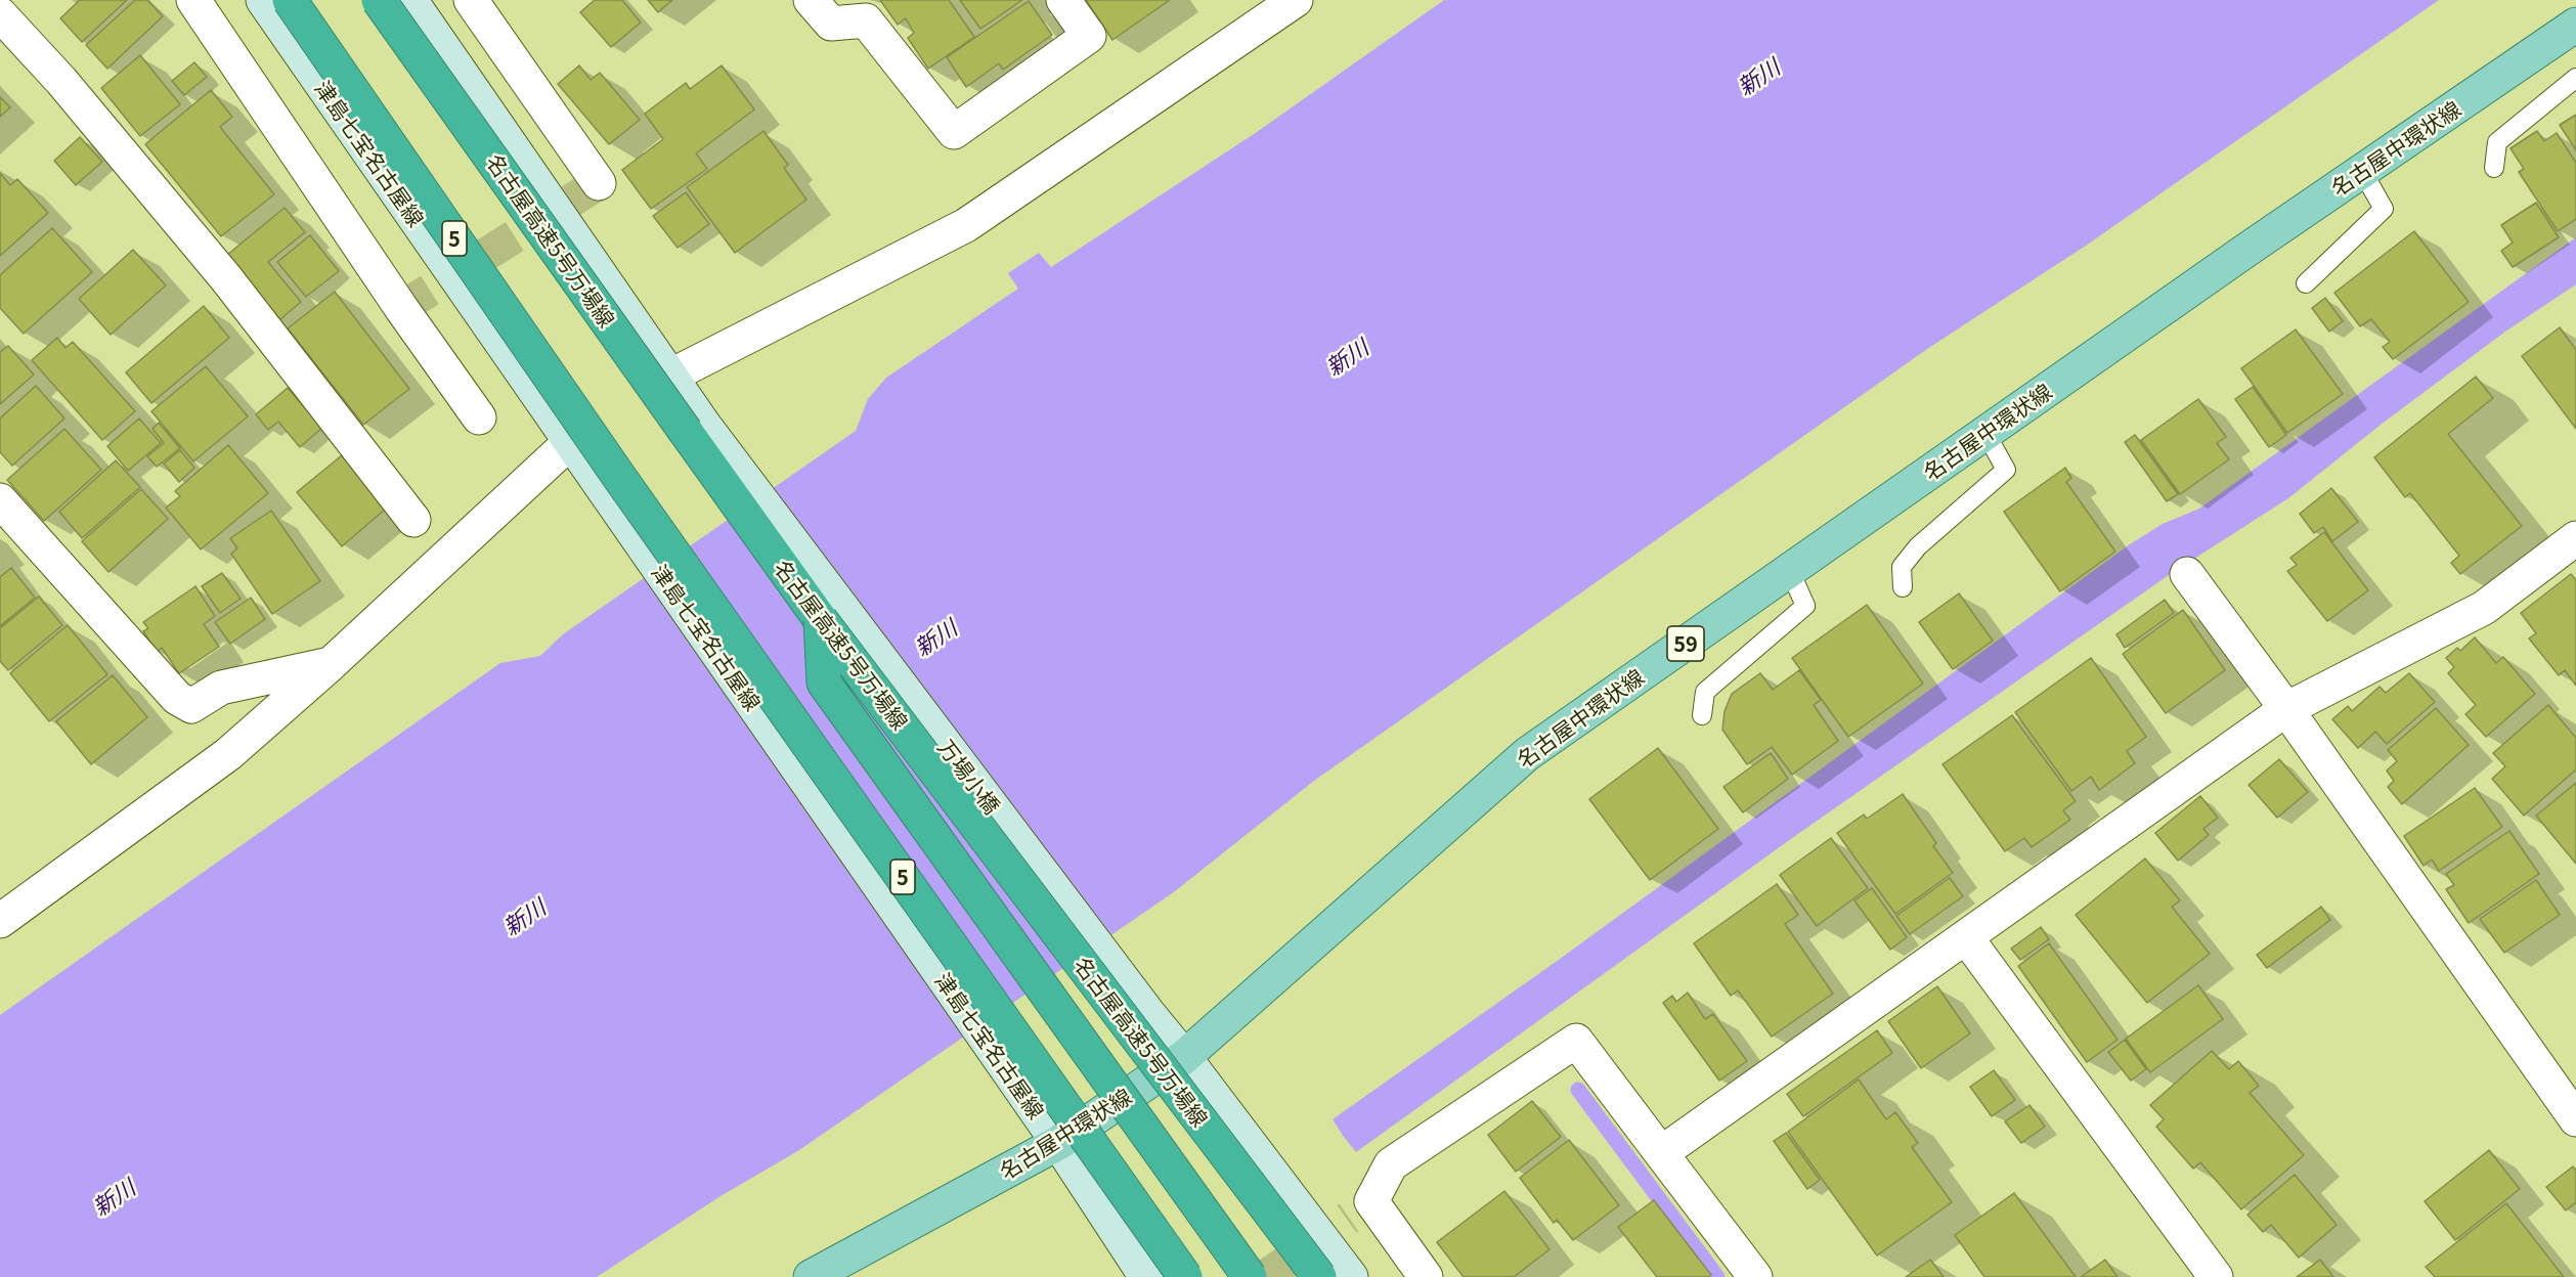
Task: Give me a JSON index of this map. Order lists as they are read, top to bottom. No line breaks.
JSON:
{"streets":{"highway":["5","名古屋高速5号万場線"],"main road":["名古屋中環状線","津島七宝名古屋線","59","万場小橋"]},"crossings":[["名古屋中環状線","津島七宝名古屋線"],["名古屋中環状線","万場小橋"]],"water":["新川"]}
